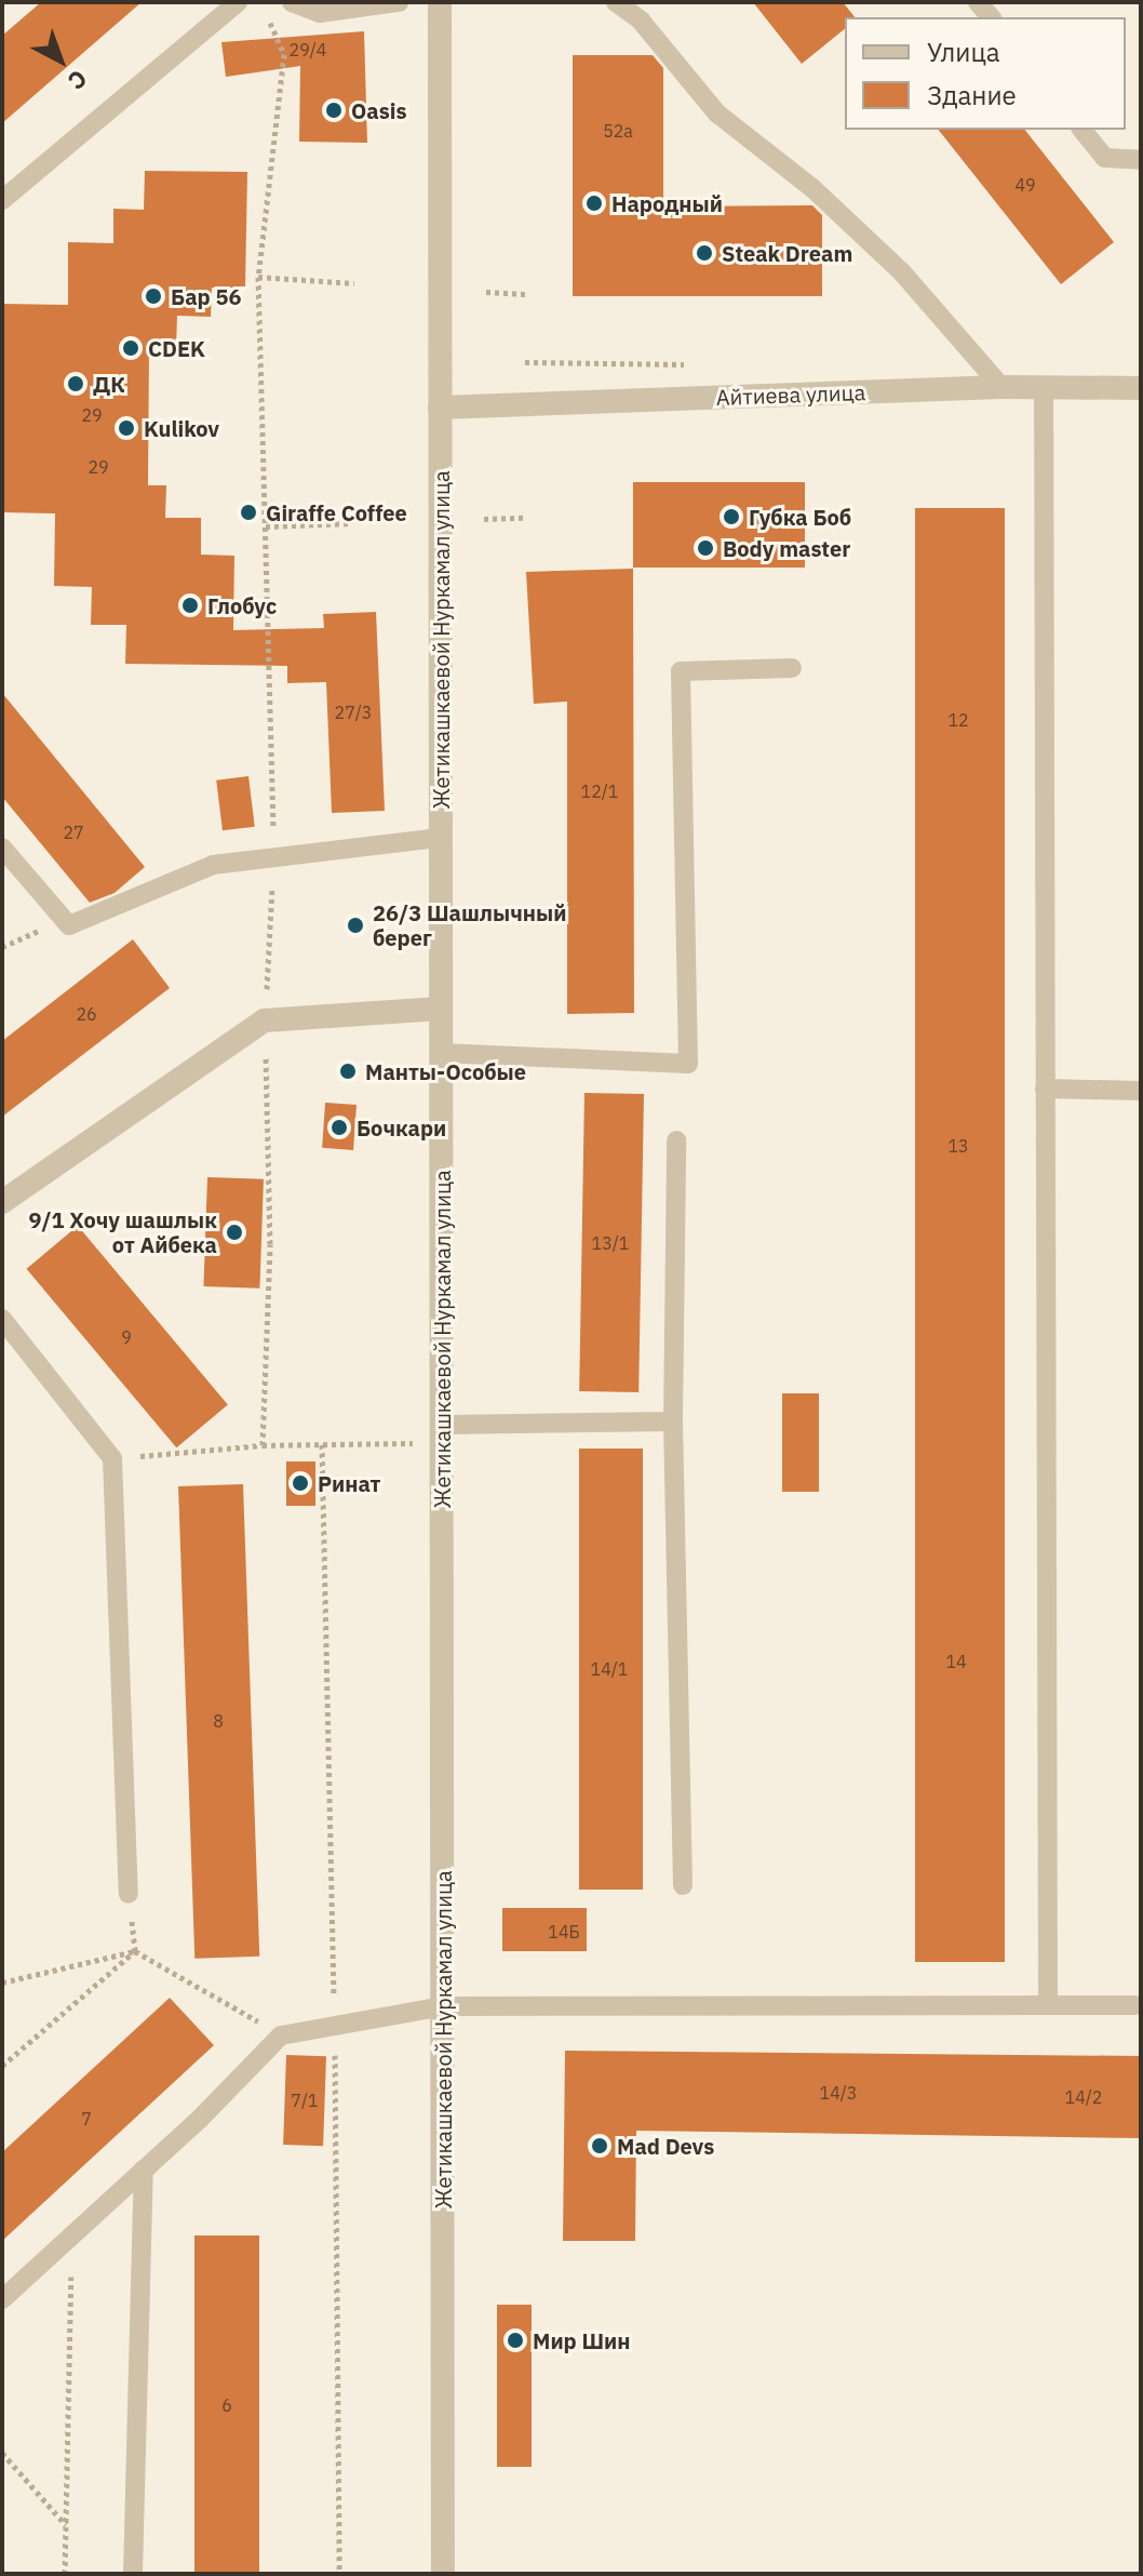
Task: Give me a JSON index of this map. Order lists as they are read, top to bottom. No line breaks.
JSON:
{"streets":{"street":["Айтиева улица","Жетикашкаевой Нуркамал улица"]},"crossings":[["Айтиева улица","Жетикашкаевой Нуркамал улица"]],"places":["Oasis","Народный","Steak Dream","Бар 56","CDEK","ДК","Kulikov","Giraffe Coffee","Губка Боб","Body master","Глобус","26/3 Шашлычный берег","Манты-Особые","Бочкари","9/1 Хочу шашлык от Айбека","Ринат","Mad Devs","Мир Шин"],"house_numbers":["29/4","52а","49","29","29","27/3","12","12/1","27","26","13","13/1","9","14","14/1","8","14Б","14/3","14/2","7/1","7","6"],"legend":["Улица","Здание"],"north":"bottom right"}
